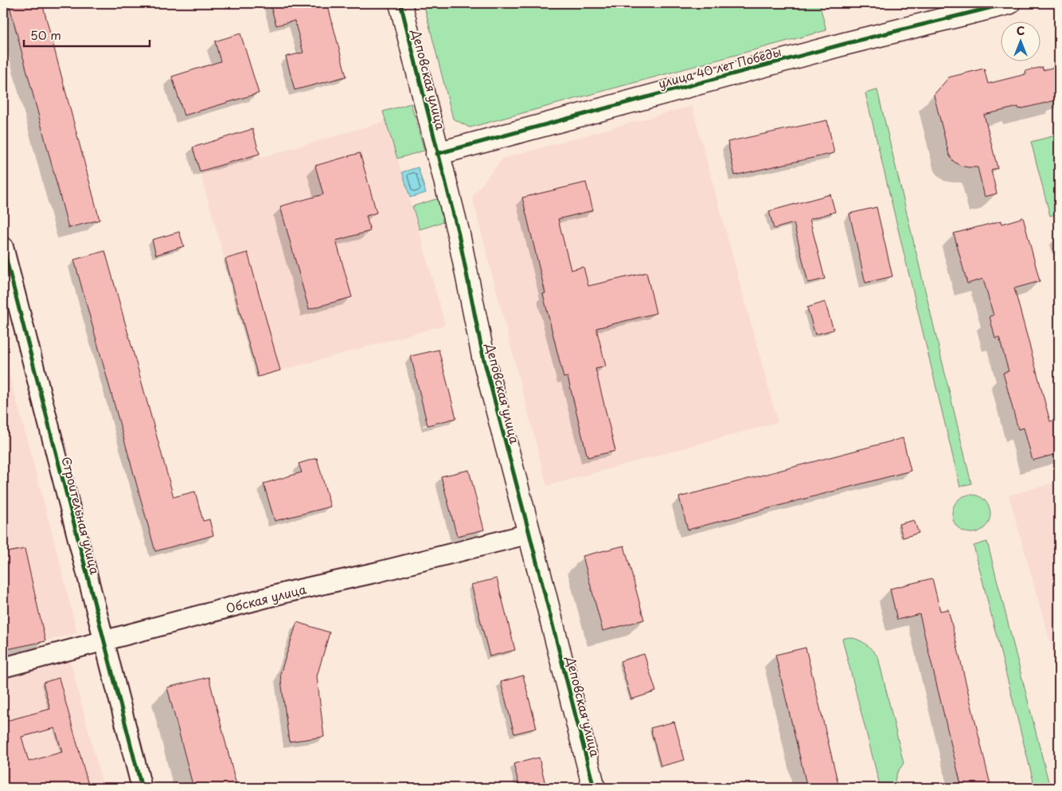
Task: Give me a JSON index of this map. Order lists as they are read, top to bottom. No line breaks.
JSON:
{"streets":{"street":["улица 40 лет Победы","Деповская улица","Строительная улица","Обская улица"]},"crossings":[["улица 40 лет Победы","Деповская улица"],["Деповская улица","Обская улица"],["Строительная улица","Обская улица"]],"scale_bar":"50 m","north":"top"}
